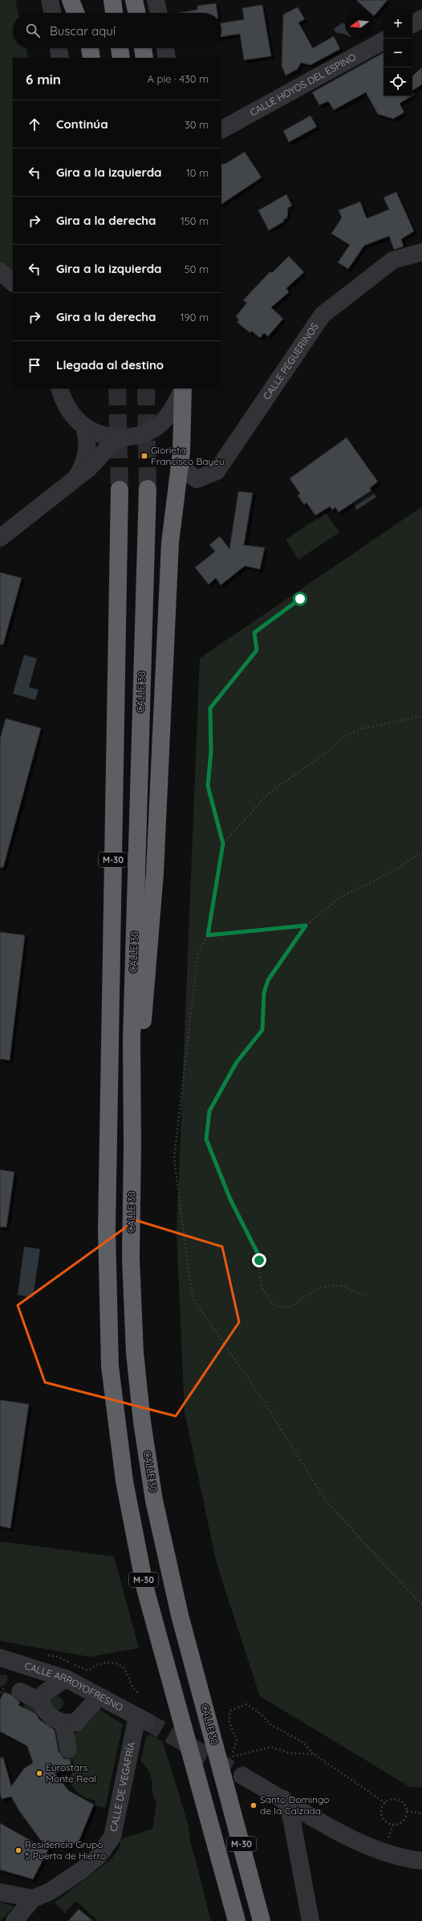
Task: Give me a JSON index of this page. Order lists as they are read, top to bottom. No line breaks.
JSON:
{"streets":{"highway":["CALLE 30","M-30"],"street":["CALLE HOYOS DEL ESPINO","CALLE PEGUERINOS","CALLE ARROYOFRESNO","CALLE DE VEGAFRÍA"]},"crossings":[["CALLE ARROYOFRESNO","CALLE DE VEGAFRÍA"]],"places":{"transit":["Glorieta Francisco Bayéu"],"other":["Eurostars Monte Real","Santo Domingo de la Calzada","Residencia Grupo 5 Puerta de Hierro"]},"north":"left","page":{"map_buttons":["+","−"],"search":"Buscar aquí","heading":["6 min","A pie · 430 m"],"list":[["Continúa","30 m"],["Gira a la izquierda","10 m"],["Gira a la derecha","150 m"],["Gira a la izquierda","50 m"],["Gira a la derecha","190 m"],"Llegada al destino"]}}
